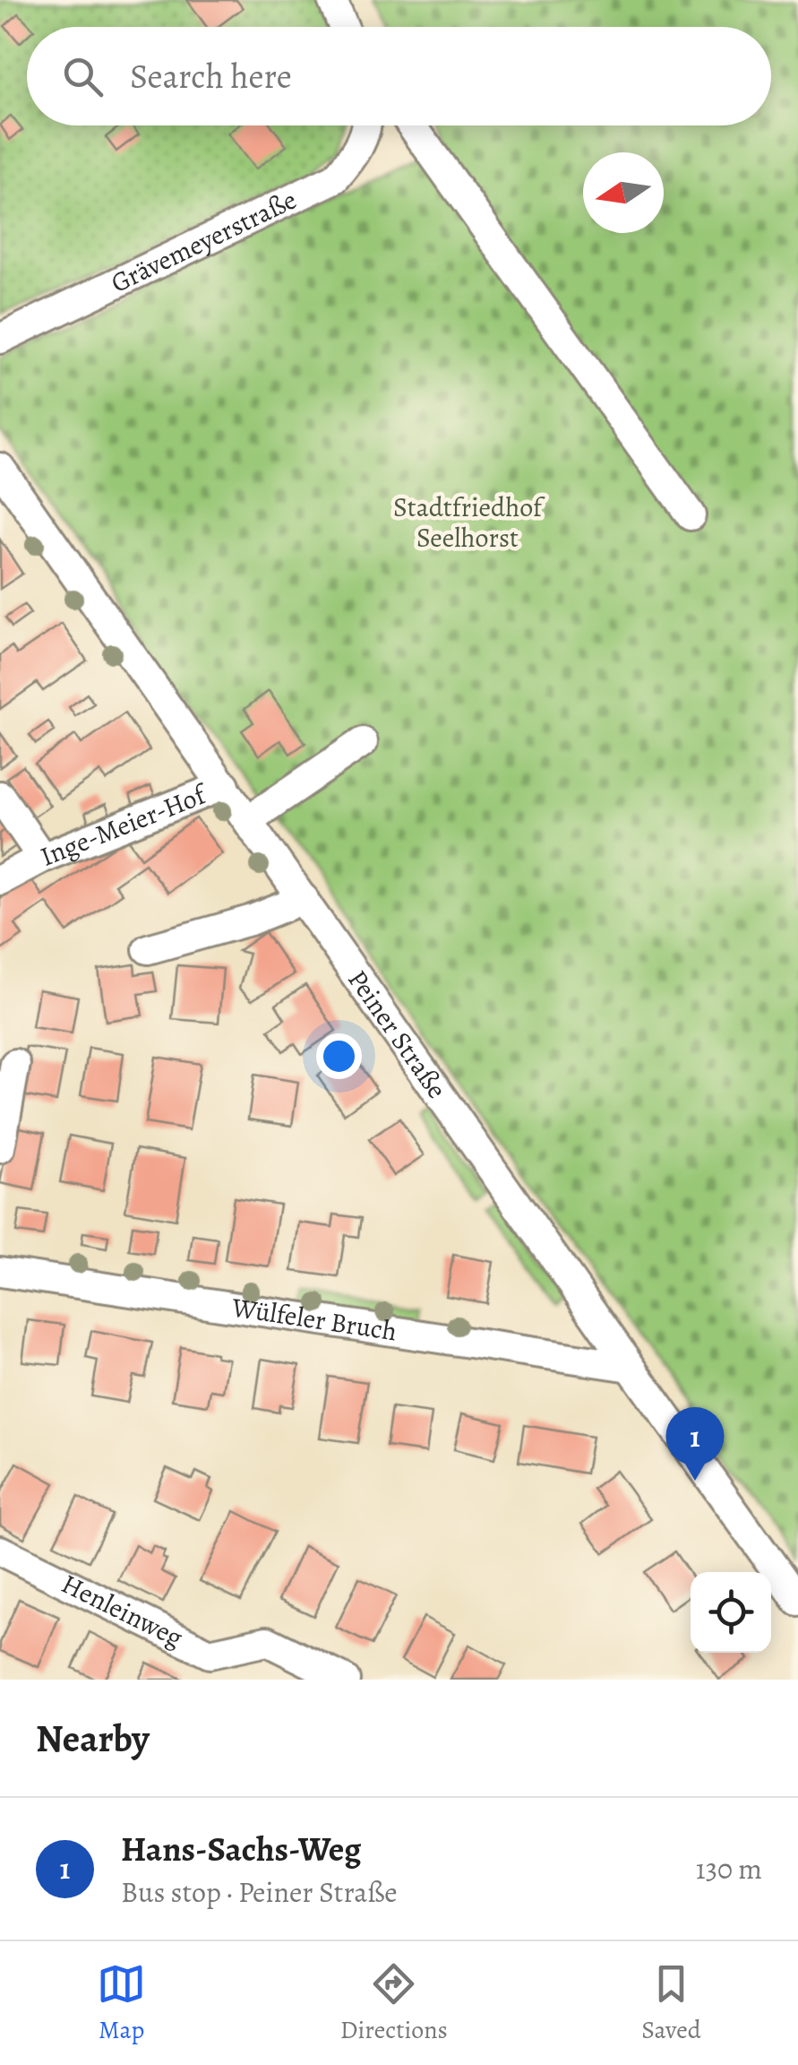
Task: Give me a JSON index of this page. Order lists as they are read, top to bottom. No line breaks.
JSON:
{"streets":{"street":["Grävemeyerstraße","Inge-Meier-Hof","Peiner Straße","Wülfeler Bruch","Henleinweg"]},"crossings":[["Inge-Meier-Hof","Peiner Straße"],["Peiner Straße","Wülfeler Bruch"]],"parks":["Stadtfriedhof Seelhorst"],"north":"left","page":{"search":"Search here","pins":"1","heading":"Nearby","list":[{"mark":"1","name":"Hans-Sachs-Weg","note":"Bus stop · Peiner Straße","value":"130 m"}],"nav":["Map","Directions","Saved"]}}
